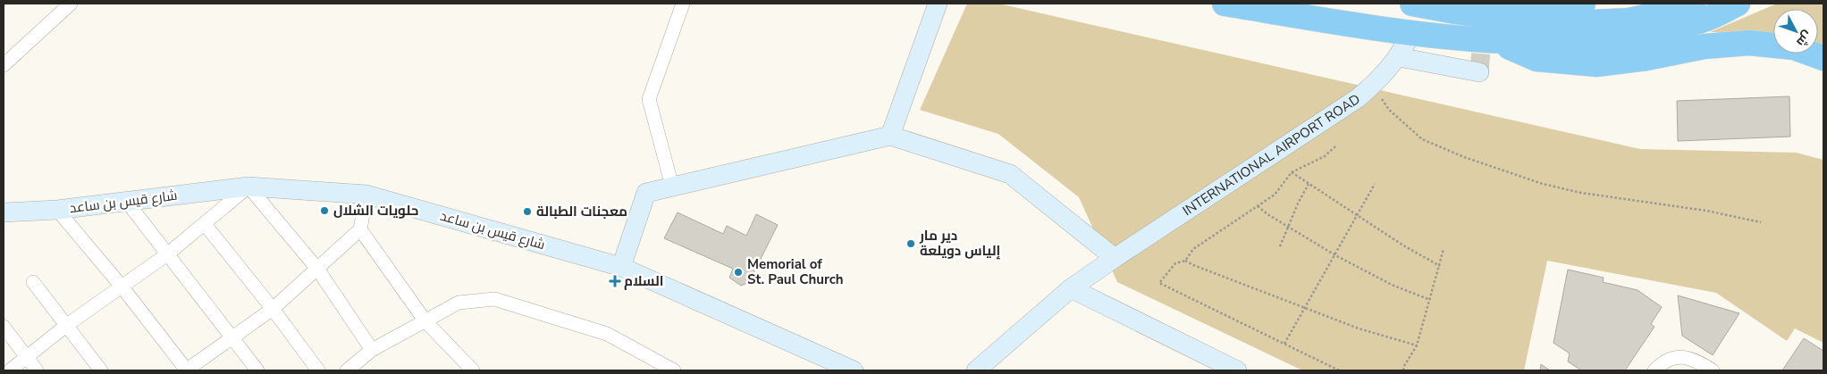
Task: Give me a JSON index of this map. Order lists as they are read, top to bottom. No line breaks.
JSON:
{"streets":{"main road":["INTERNATIONAL AIRPORT ROAD","شارع قيس بن ساعد"]},"places":{"other":["حلويات الشلال","معجنات الطبالة","دير مار إلياس دويلعة","Memorial of St. Paul Church"],"health":["السلام"]},"north":"bottom right"}
